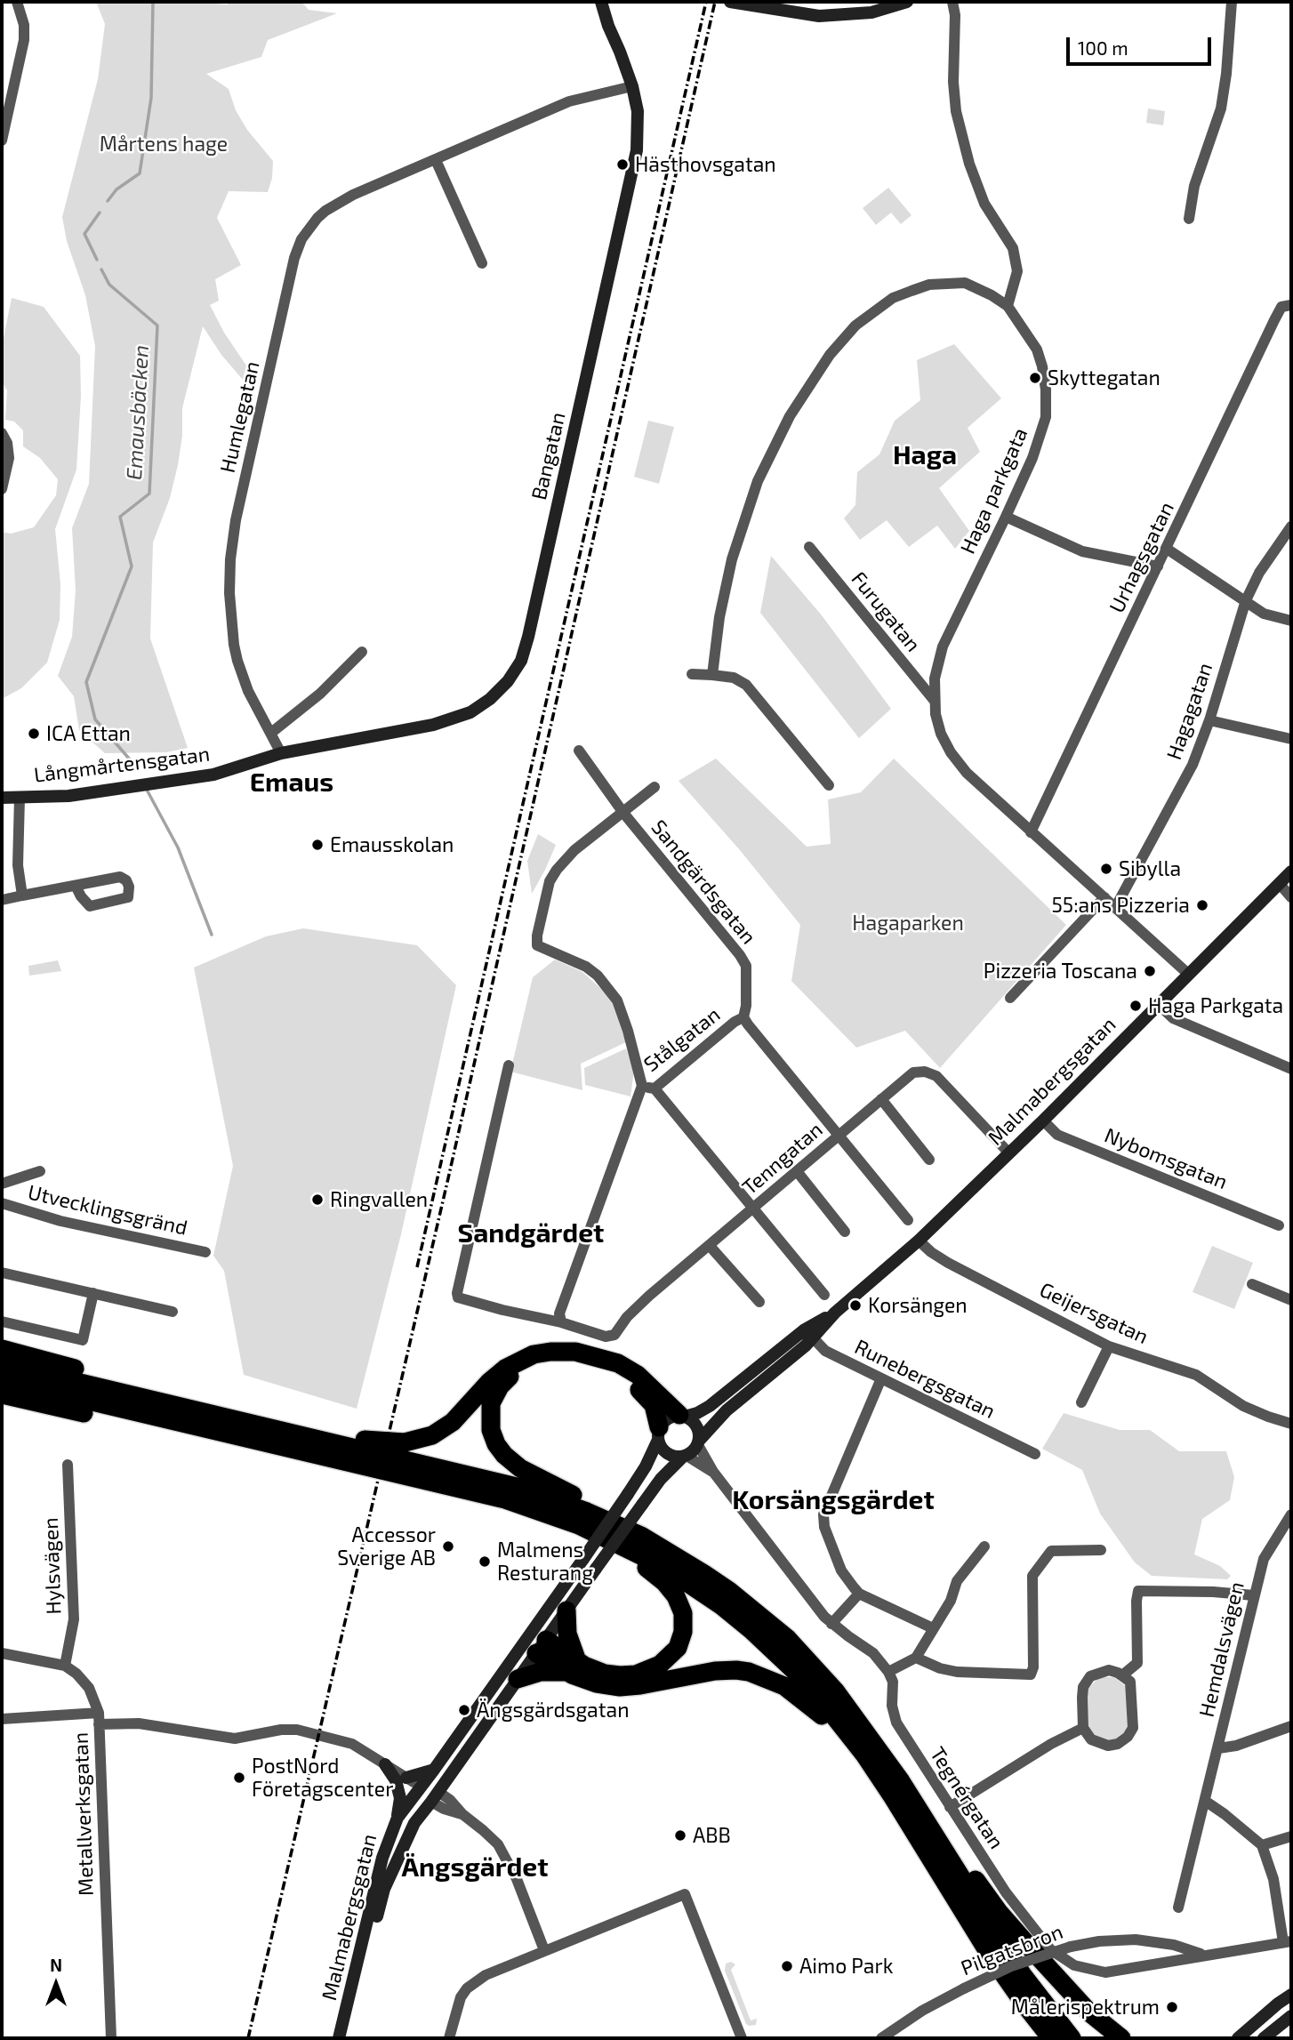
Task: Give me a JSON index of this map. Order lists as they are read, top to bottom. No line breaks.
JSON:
{"streets":{"main road":["Bangatan","Långmårtensgatan","Malmabergsgatan"],"street":["Humlegatan","Haga parkgata","Urhagsgatan","Furugatan","Hagagatan","Sandgärdsgatan","Stålgatan","Tenngatan","Nybomsgatan","Utvecklingsgränd","Geijersgatan","Runebergsgatan","Hylsvägen","Hemdalsvägen","Tegnérgatan","Metallverksgatan","Pilgatsbron"]},"crossings":[["Humlegatan","Bangatan"],["Humlegatan","Långmårtensgatan"],["Bangatan","Långmårtensgatan"],["Haga parkgata","Urhagsgatan"],["Haga parkgata","Furugatan"],["Haga parkgata","Hagagatan"],["Haga parkgata","Malmabergsgatan"],["Sandgärdsgatan","Stålgatan"],["Malmabergsgatan","Tenngatan"],["Malmabergsgatan","Nybomsgatan"],["Malmabergsgatan","Geijersgatan"],["Malmabergsgatan","Runebergsgatan"],["Hylsvägen","Metallverksgatan"],["Tegnérgatan","Pilgatsbron"]],"districts":["Haga","Emaus","Sandgärdet","Korsängsgärdet","Ängsgärdet"],"water":["Emausbäcken"],"parks":["Mårtens hage","Hagaparken"],"places":["Hästhovsgatan","Skyttegatan","ICA Ettan","Emausskolan","Sibylla","55:ans Pizzeria","Pizzeria Toscana","Haga Parkgata","Ringvallen","Korsängen","Accessor Sverige AB","Malmens Resturang","Ängsgärdsgatan","PostNord Företagscenter","ABB","Aimo Park","Målerispektrum"],"scale_bar":"100 m","north":"top"}
